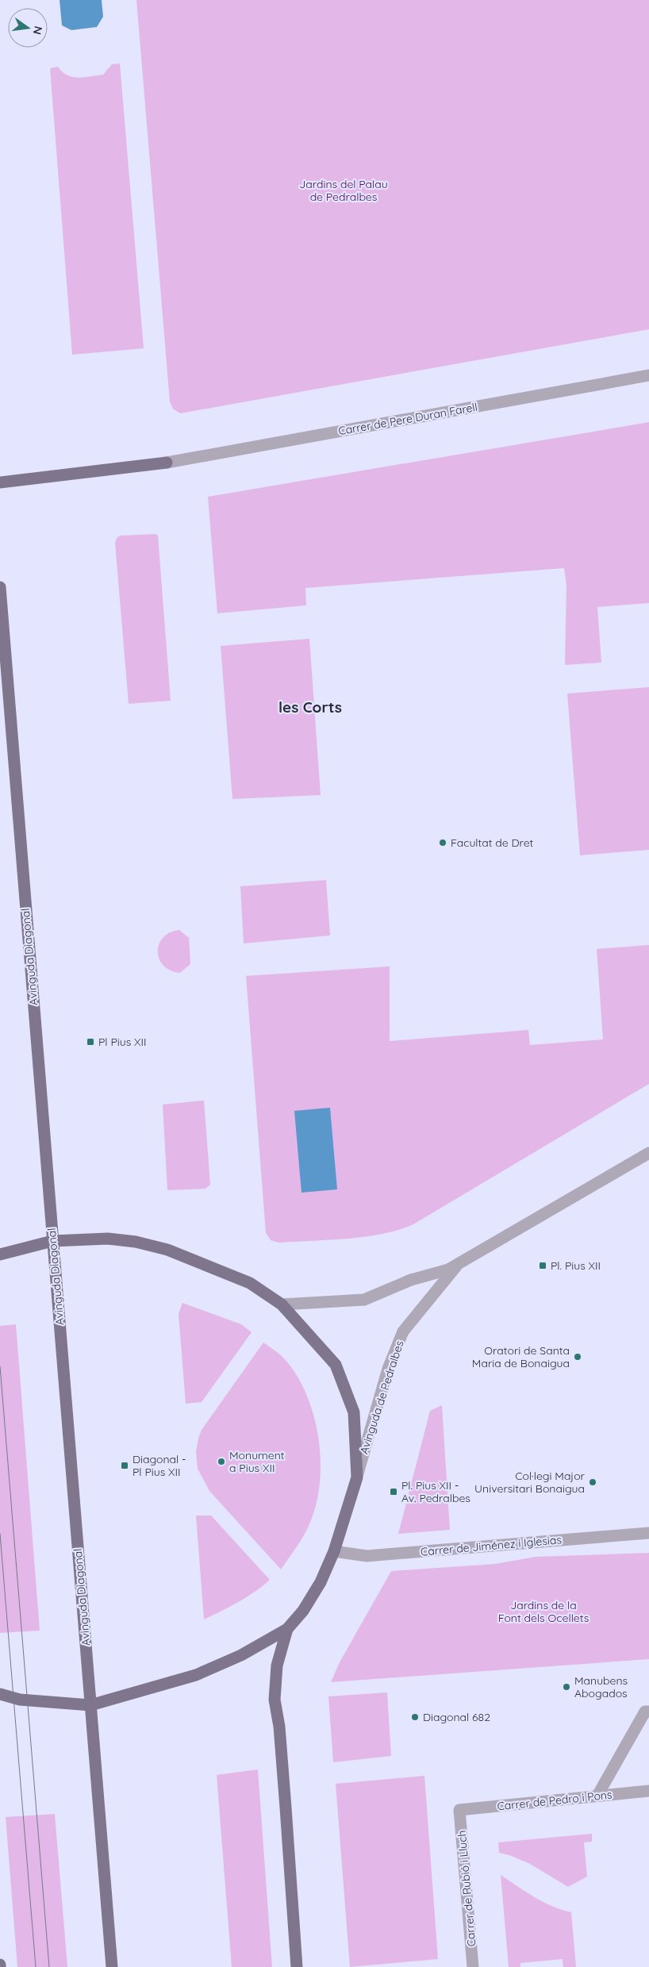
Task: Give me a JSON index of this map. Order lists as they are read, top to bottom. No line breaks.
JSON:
{"streets":{"main road":["Avinguda Diagonal"],"street":["Carrer de Pere Duran Farell","Avinguda de Pedralbes","Carrer de Jiménez i Iglesias","Carrer de Pedro i Pons","Carrer de Rubió i Lluch"]},"crossings":[["Carrer de Pedro i Pons","Carrer de Rubió i Lluch"]],"districts":["les Corts"],"parks":["Jardins del Palau de Pedralbes","Jardins de la Font dels Ocellets"],"places":{"other":["Facultat de Dret","Oratori de Santa Maria de Bonaigua","Monument a Pius XII","Col·legi Major Universitari Bonaigua","Manubens Abogados","Diagonal 682"],"transit":["Pl Pius XII","Pl. Pius XII","Diagonal - Pl Pius XII","Pl. Pius XII - Av. Pedralbes"]},"north":"right"}
